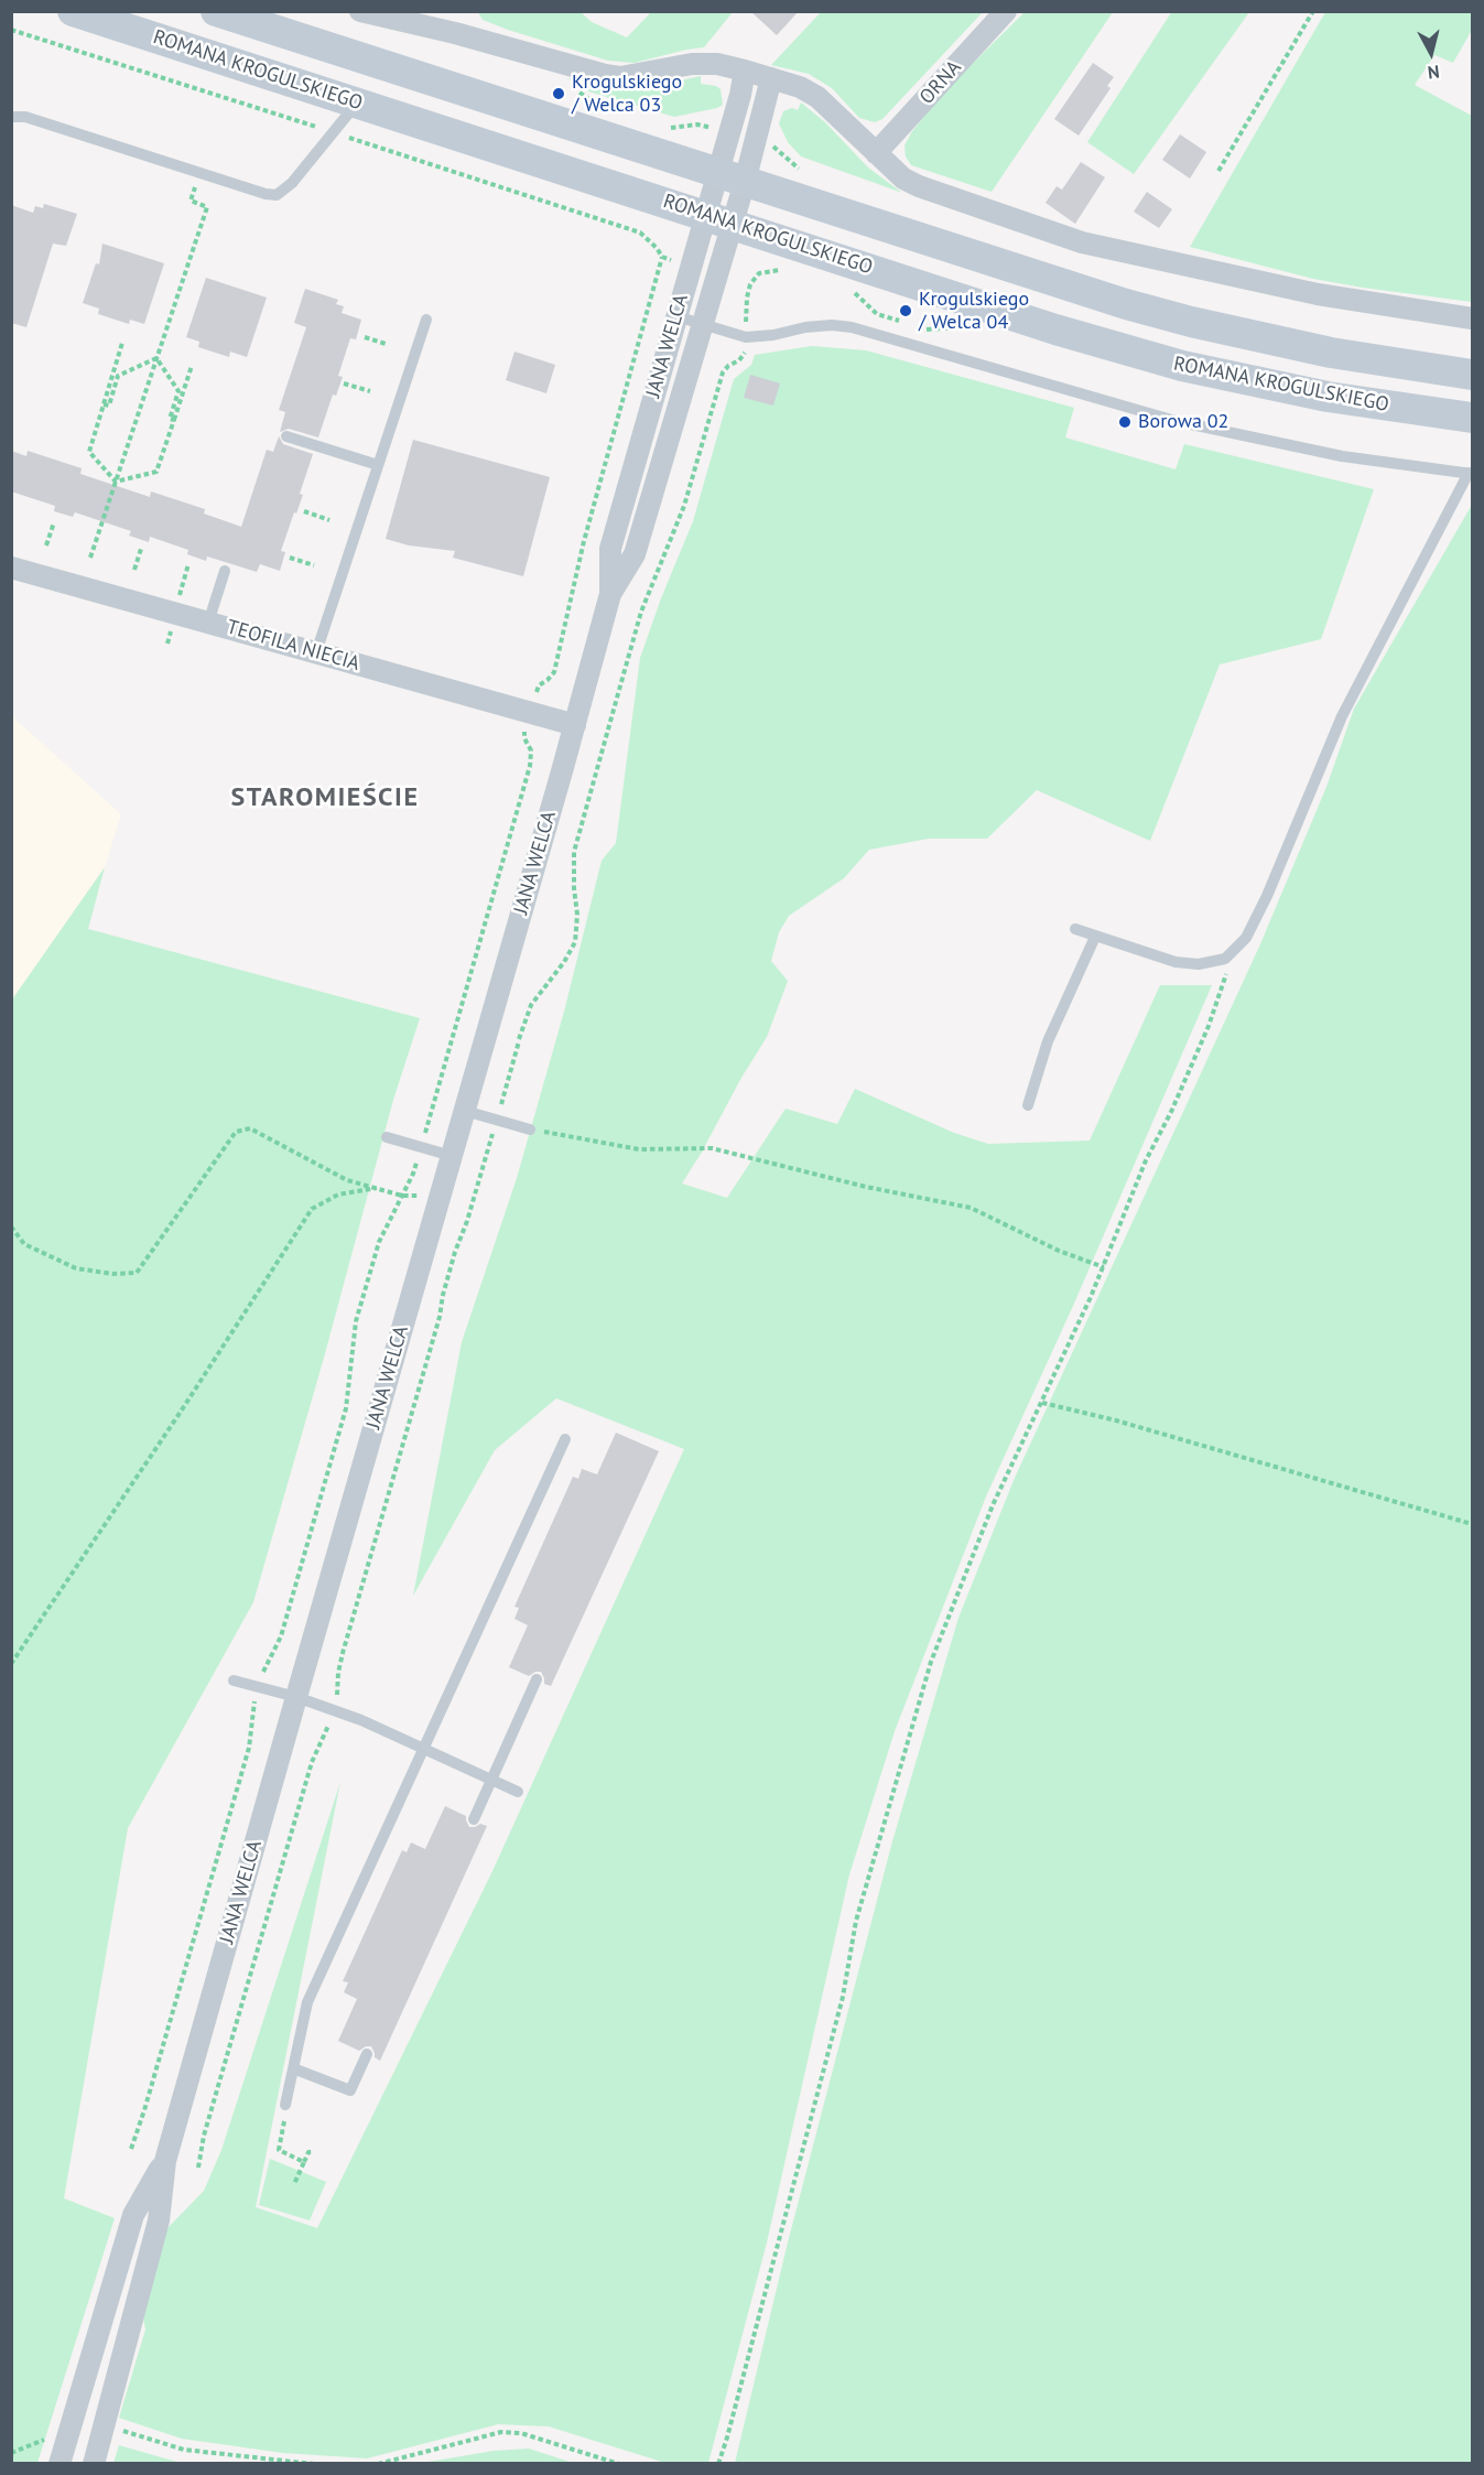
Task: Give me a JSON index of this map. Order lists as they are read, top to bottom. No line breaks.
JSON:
{"streets":{"main road":["ROMANA KROGULSKIEGO"],"street":["ORNA","JANA WELCA","TEOFILA NIECIA"]},"crossings":[["ROMANA KROGULSKIEGO","JANA WELCA"],["JANA WELCA","TEOFILA NIECIA"]],"districts":["STAROMIEŚCIE"],"places":["Krogulskiego / Welca 03","Krogulskiego / Welca 04","Borowa 02"],"north":"bottom"}
